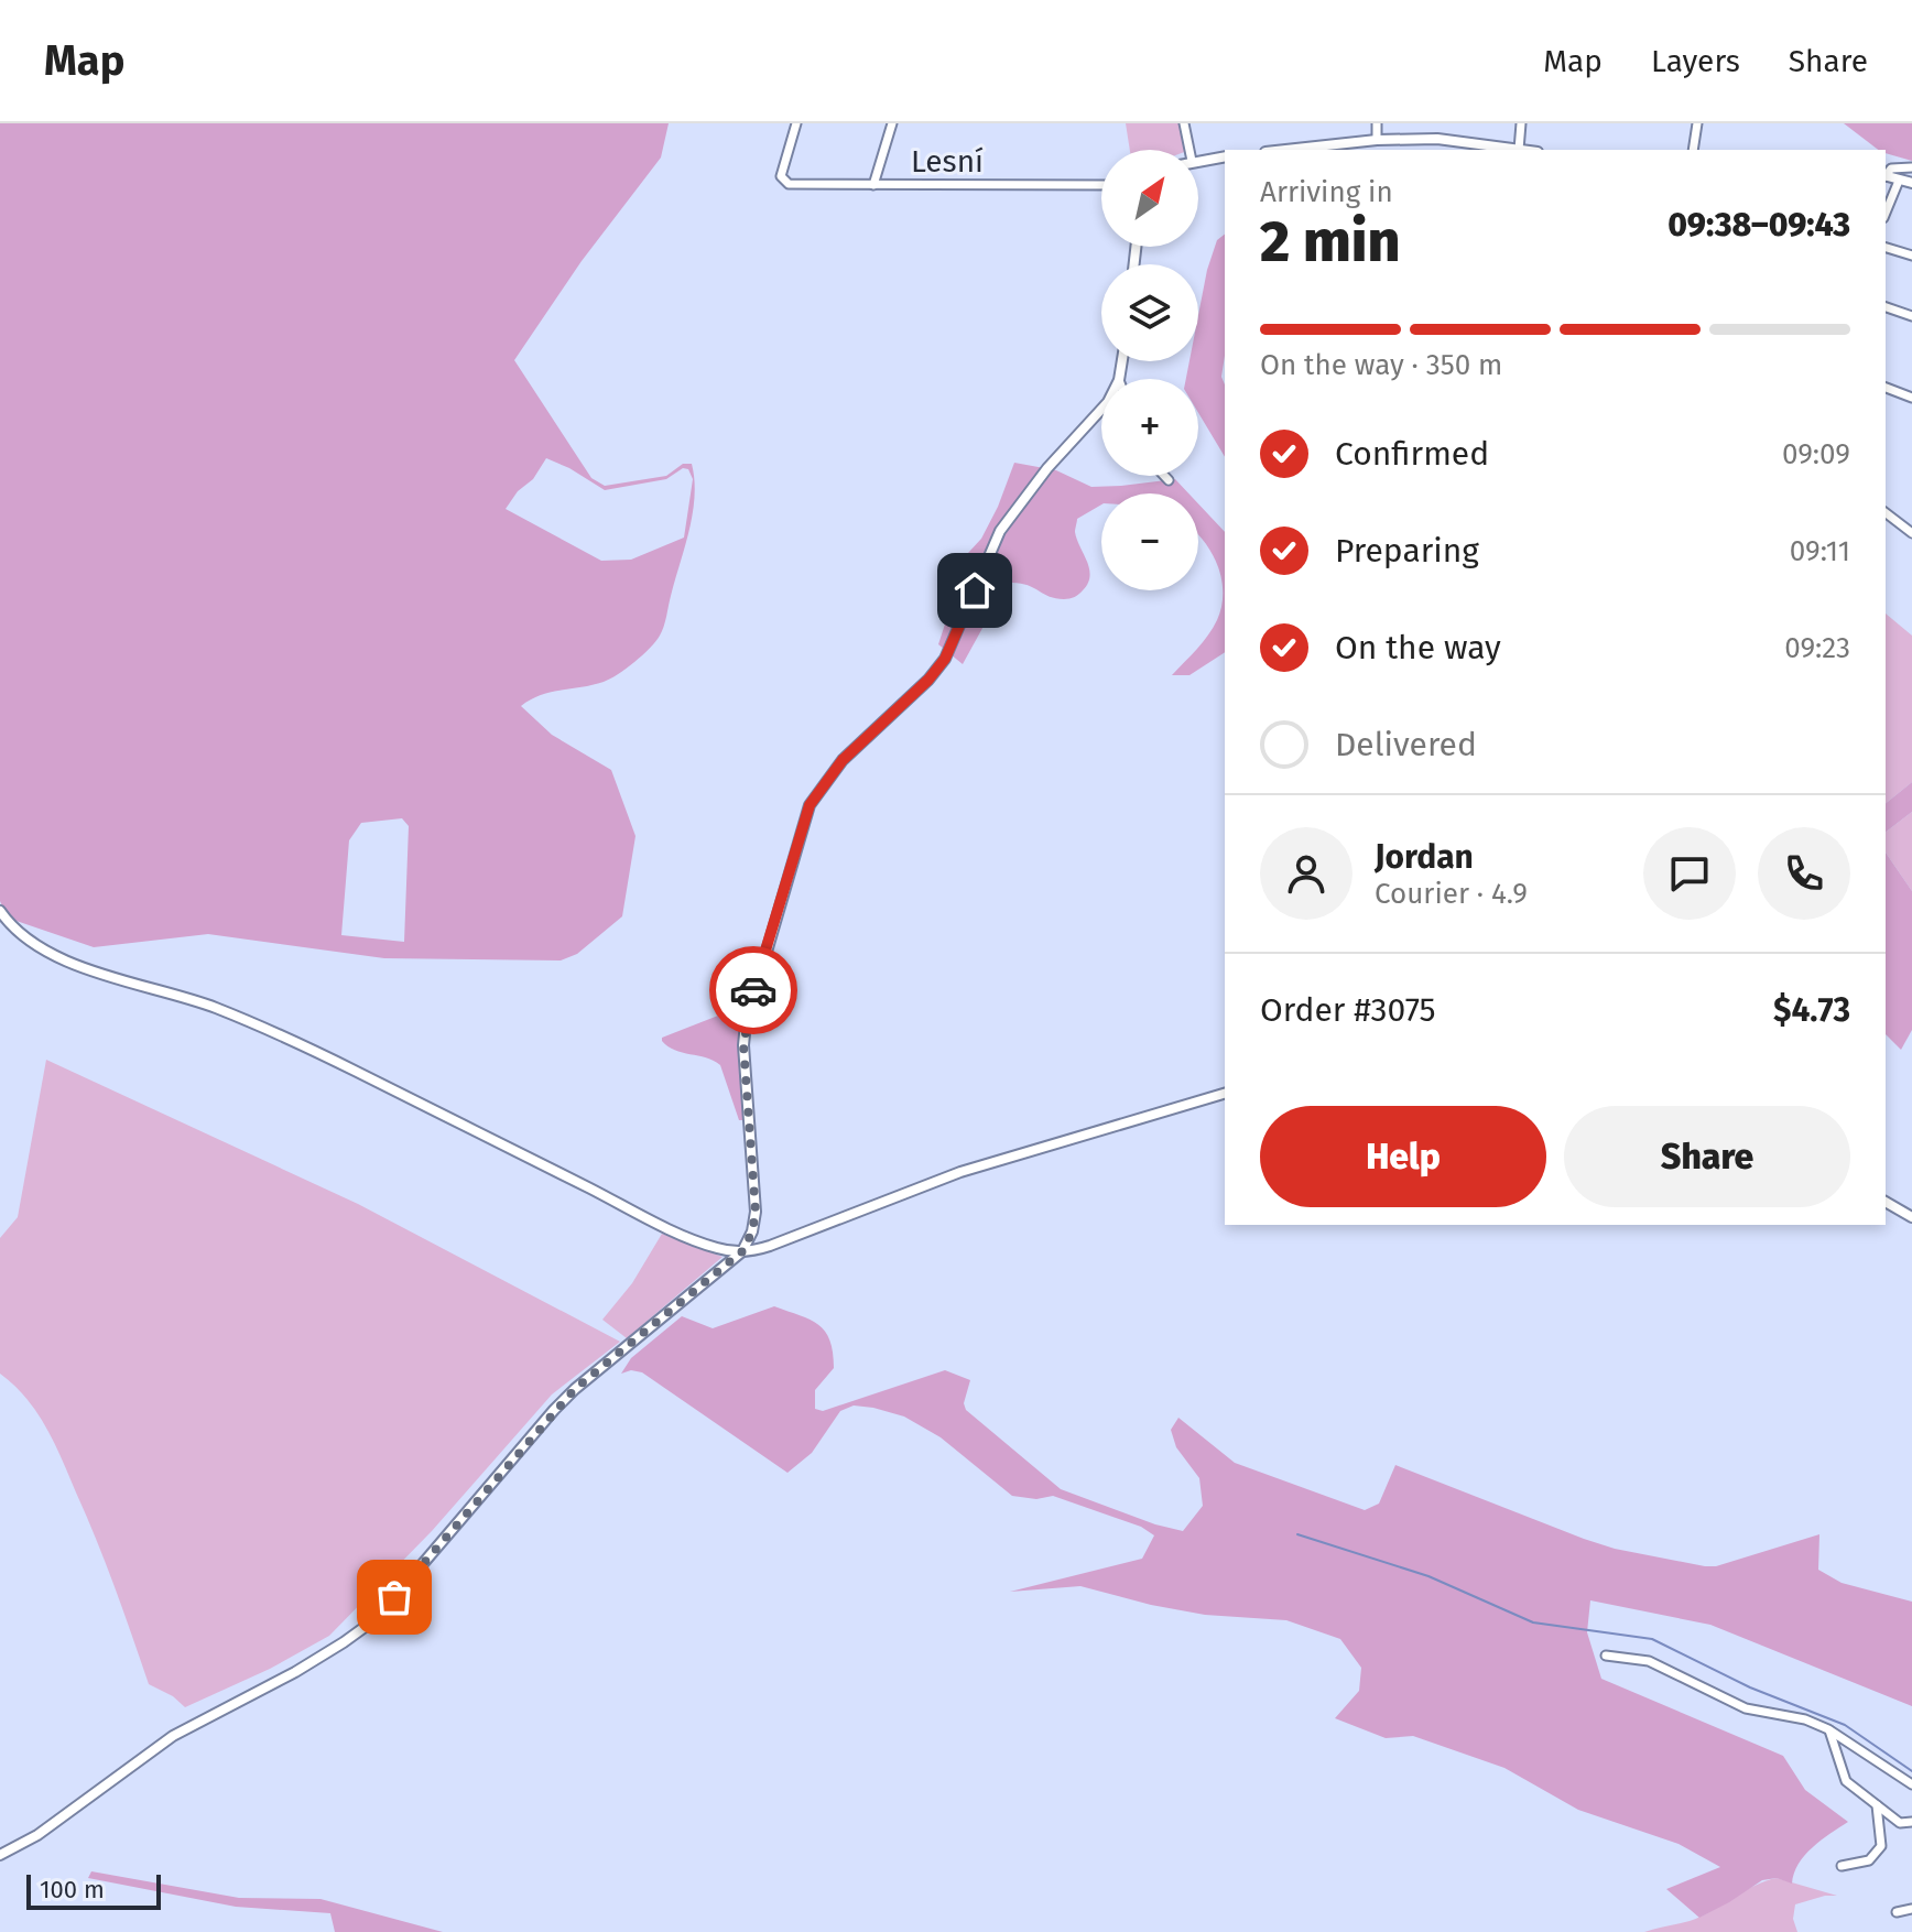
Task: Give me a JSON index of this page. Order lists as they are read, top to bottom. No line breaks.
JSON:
{"streets":{"street":["Lesní"]},"scale_bar":"100 m","north":"top right","page":{"header":"Map","nav":["Map","Layers","Share"],"map_buttons":["+","−"],"heading":["2 min","Arriving in","09:38–09:43"],"panel":["Jordan","Courier · 4.9","Order #3075","$4.73"],"bar":"On the way · 350 m","list":[["Confirmed","09:09"],["Preparing","09:11"],["On the way","09:23"],"Delivered"],"buttons":["Help","Share"],"scale":"100 m"}}
